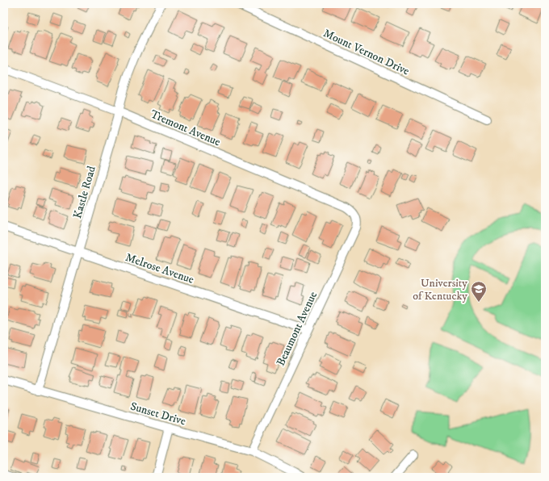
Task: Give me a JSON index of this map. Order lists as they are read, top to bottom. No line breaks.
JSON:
{"streets":{"street":["Mount Vernon Drive","Tremont Avenue","Kastle Road","Melrose Avenue","Beaumont Avenue","Sunset Drive"]},"crossings":[["Tremont Avenue","Kastle Road"],["Tremont Avenue","Beaumont Avenue"],["Kastle Road","Melrose Avenue"],["Kastle Road","Sunset Drive"],["Melrose Avenue","Beaumont Avenue"],["Beaumont Avenue","Sunset Drive"]],"places":{"school or university":["University of Kentucky"]}}
